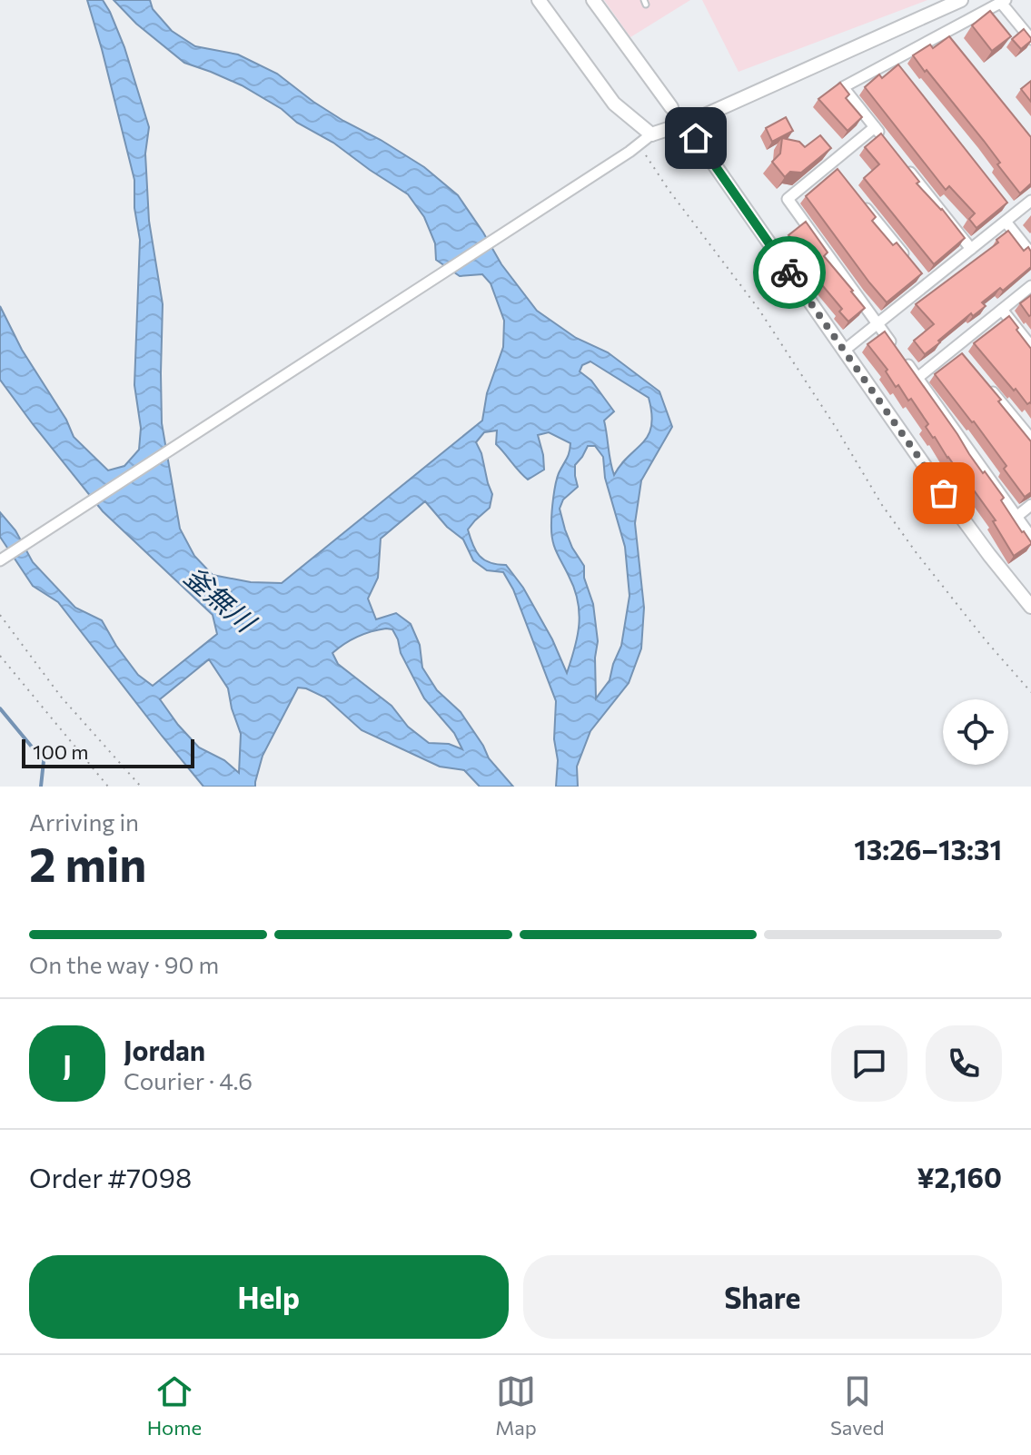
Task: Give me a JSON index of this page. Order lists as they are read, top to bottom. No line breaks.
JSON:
{"water":["釜無川"],"scale_bar":"100 m","page":{"scale":"100 m","heading":["2 min","Arriving in","13:26–13:31"],"panel":["Jordan","Courier · 4.6","Order #7098","¥2,160"],"bar":"On the way · 90 m","round":"J","buttons":["Help","Share"],"tabs":["Home","Map","Saved"]}}
